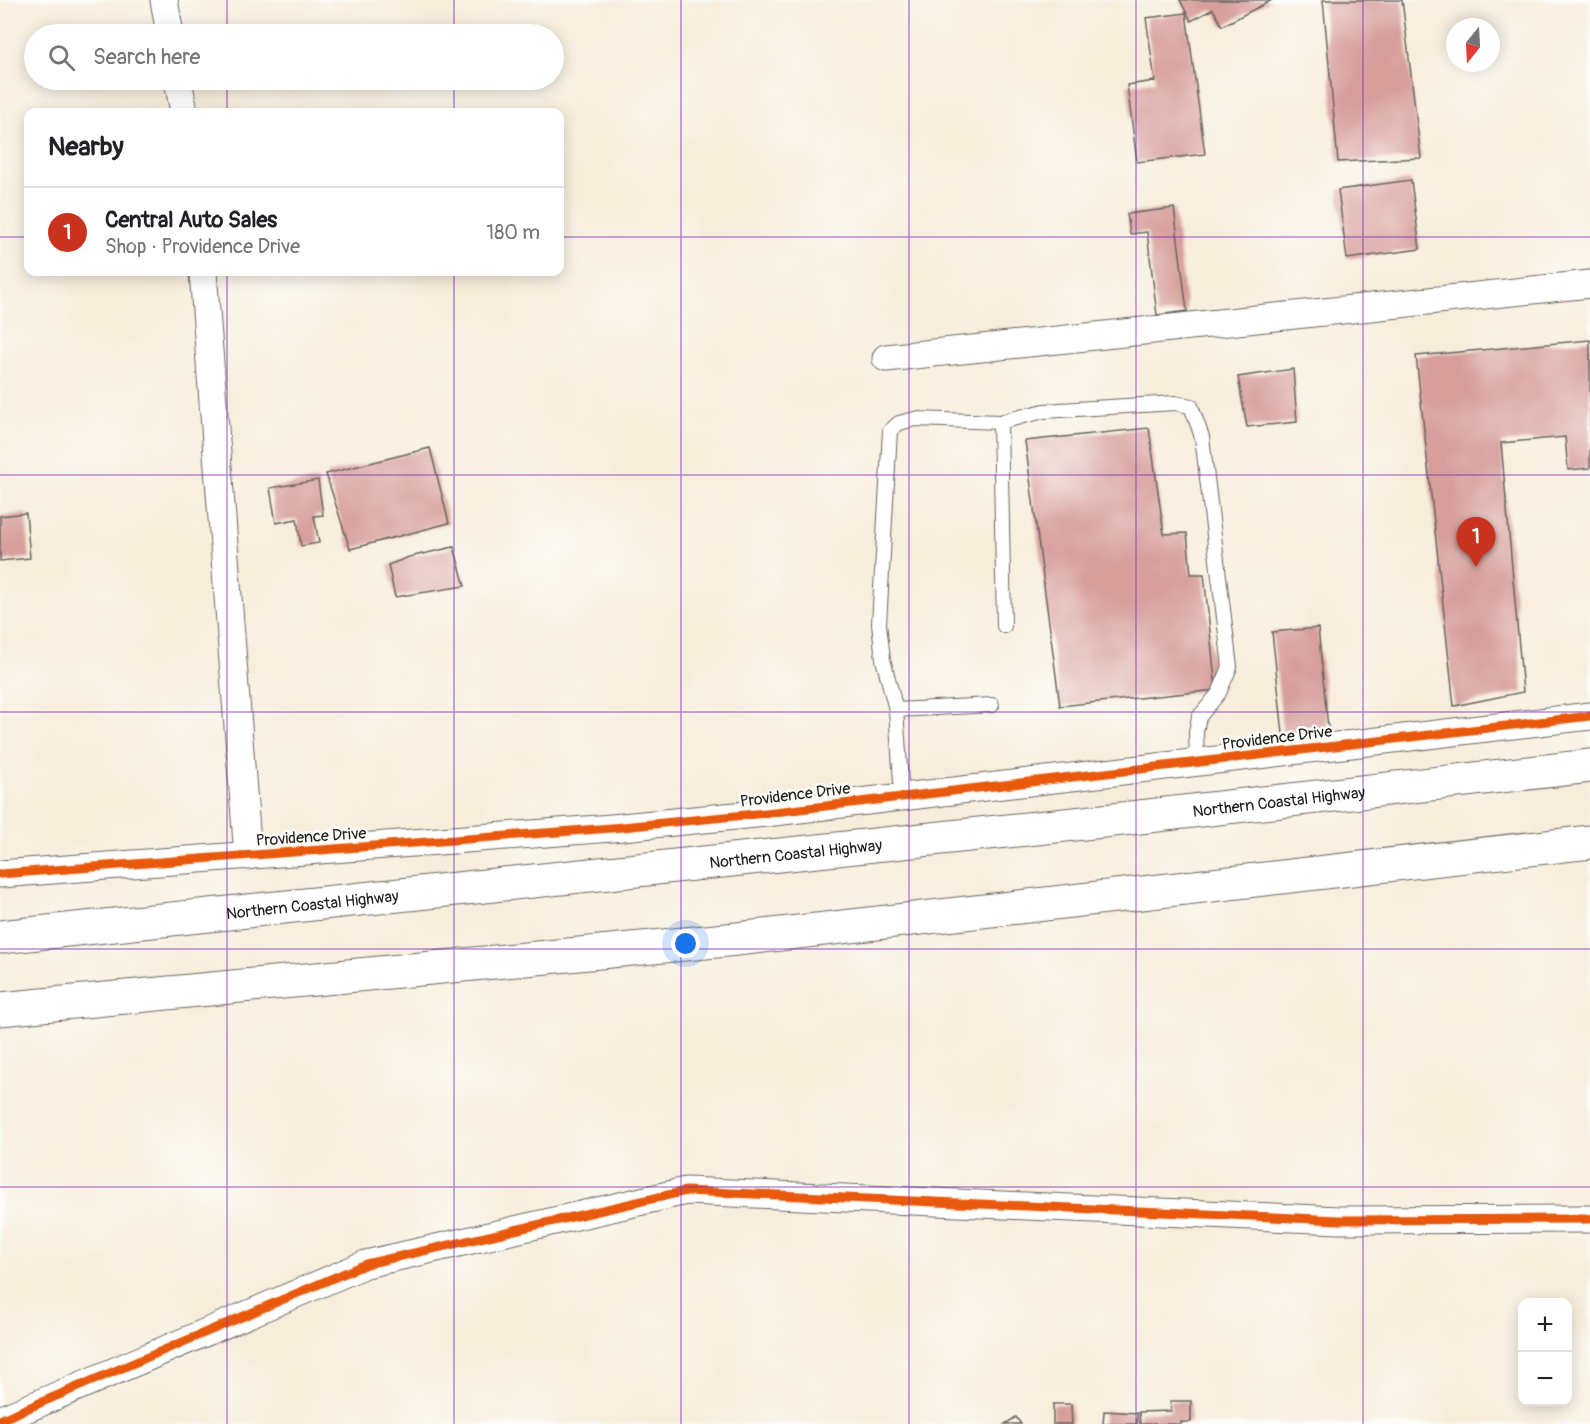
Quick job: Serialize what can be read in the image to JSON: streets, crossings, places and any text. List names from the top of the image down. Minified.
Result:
{"streets":{"highway":["Northern Coastal Highway"],"street":["Providence Drive"]},"north":"bottom","page":{"search":"Search here","heading":"Nearby","list":[{"mark":"1","name":"Central Auto Sales","note":"Shop · Providence Drive","value":"180 m"}],"pins":"1","map_buttons":["+","−"]}}
